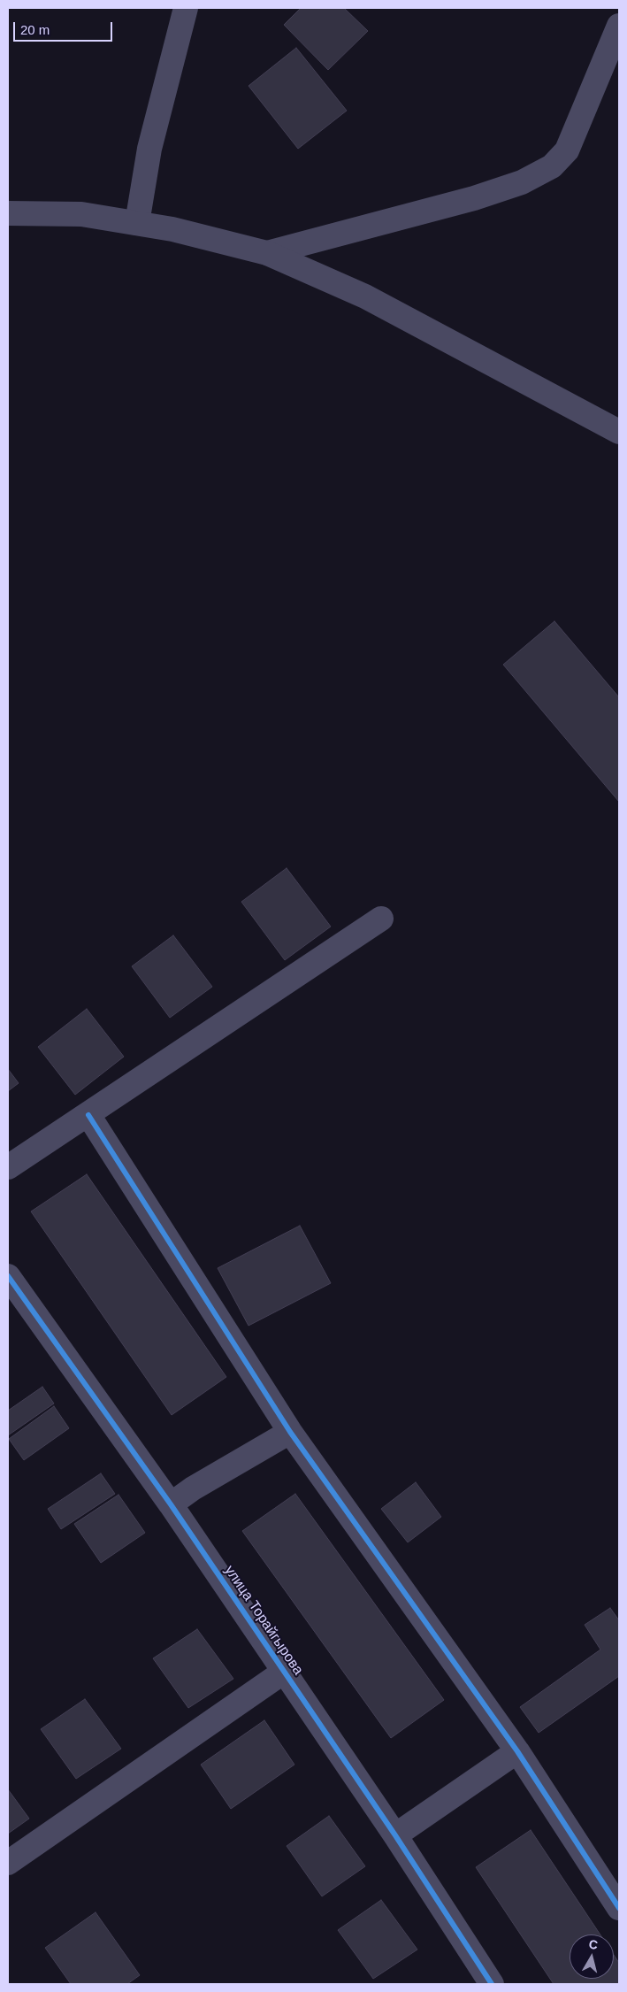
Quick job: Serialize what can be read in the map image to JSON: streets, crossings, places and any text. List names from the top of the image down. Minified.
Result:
{"streets":{"street":["улица Торайгырова"]},"scale_bar":"20 m","north":"top"}
